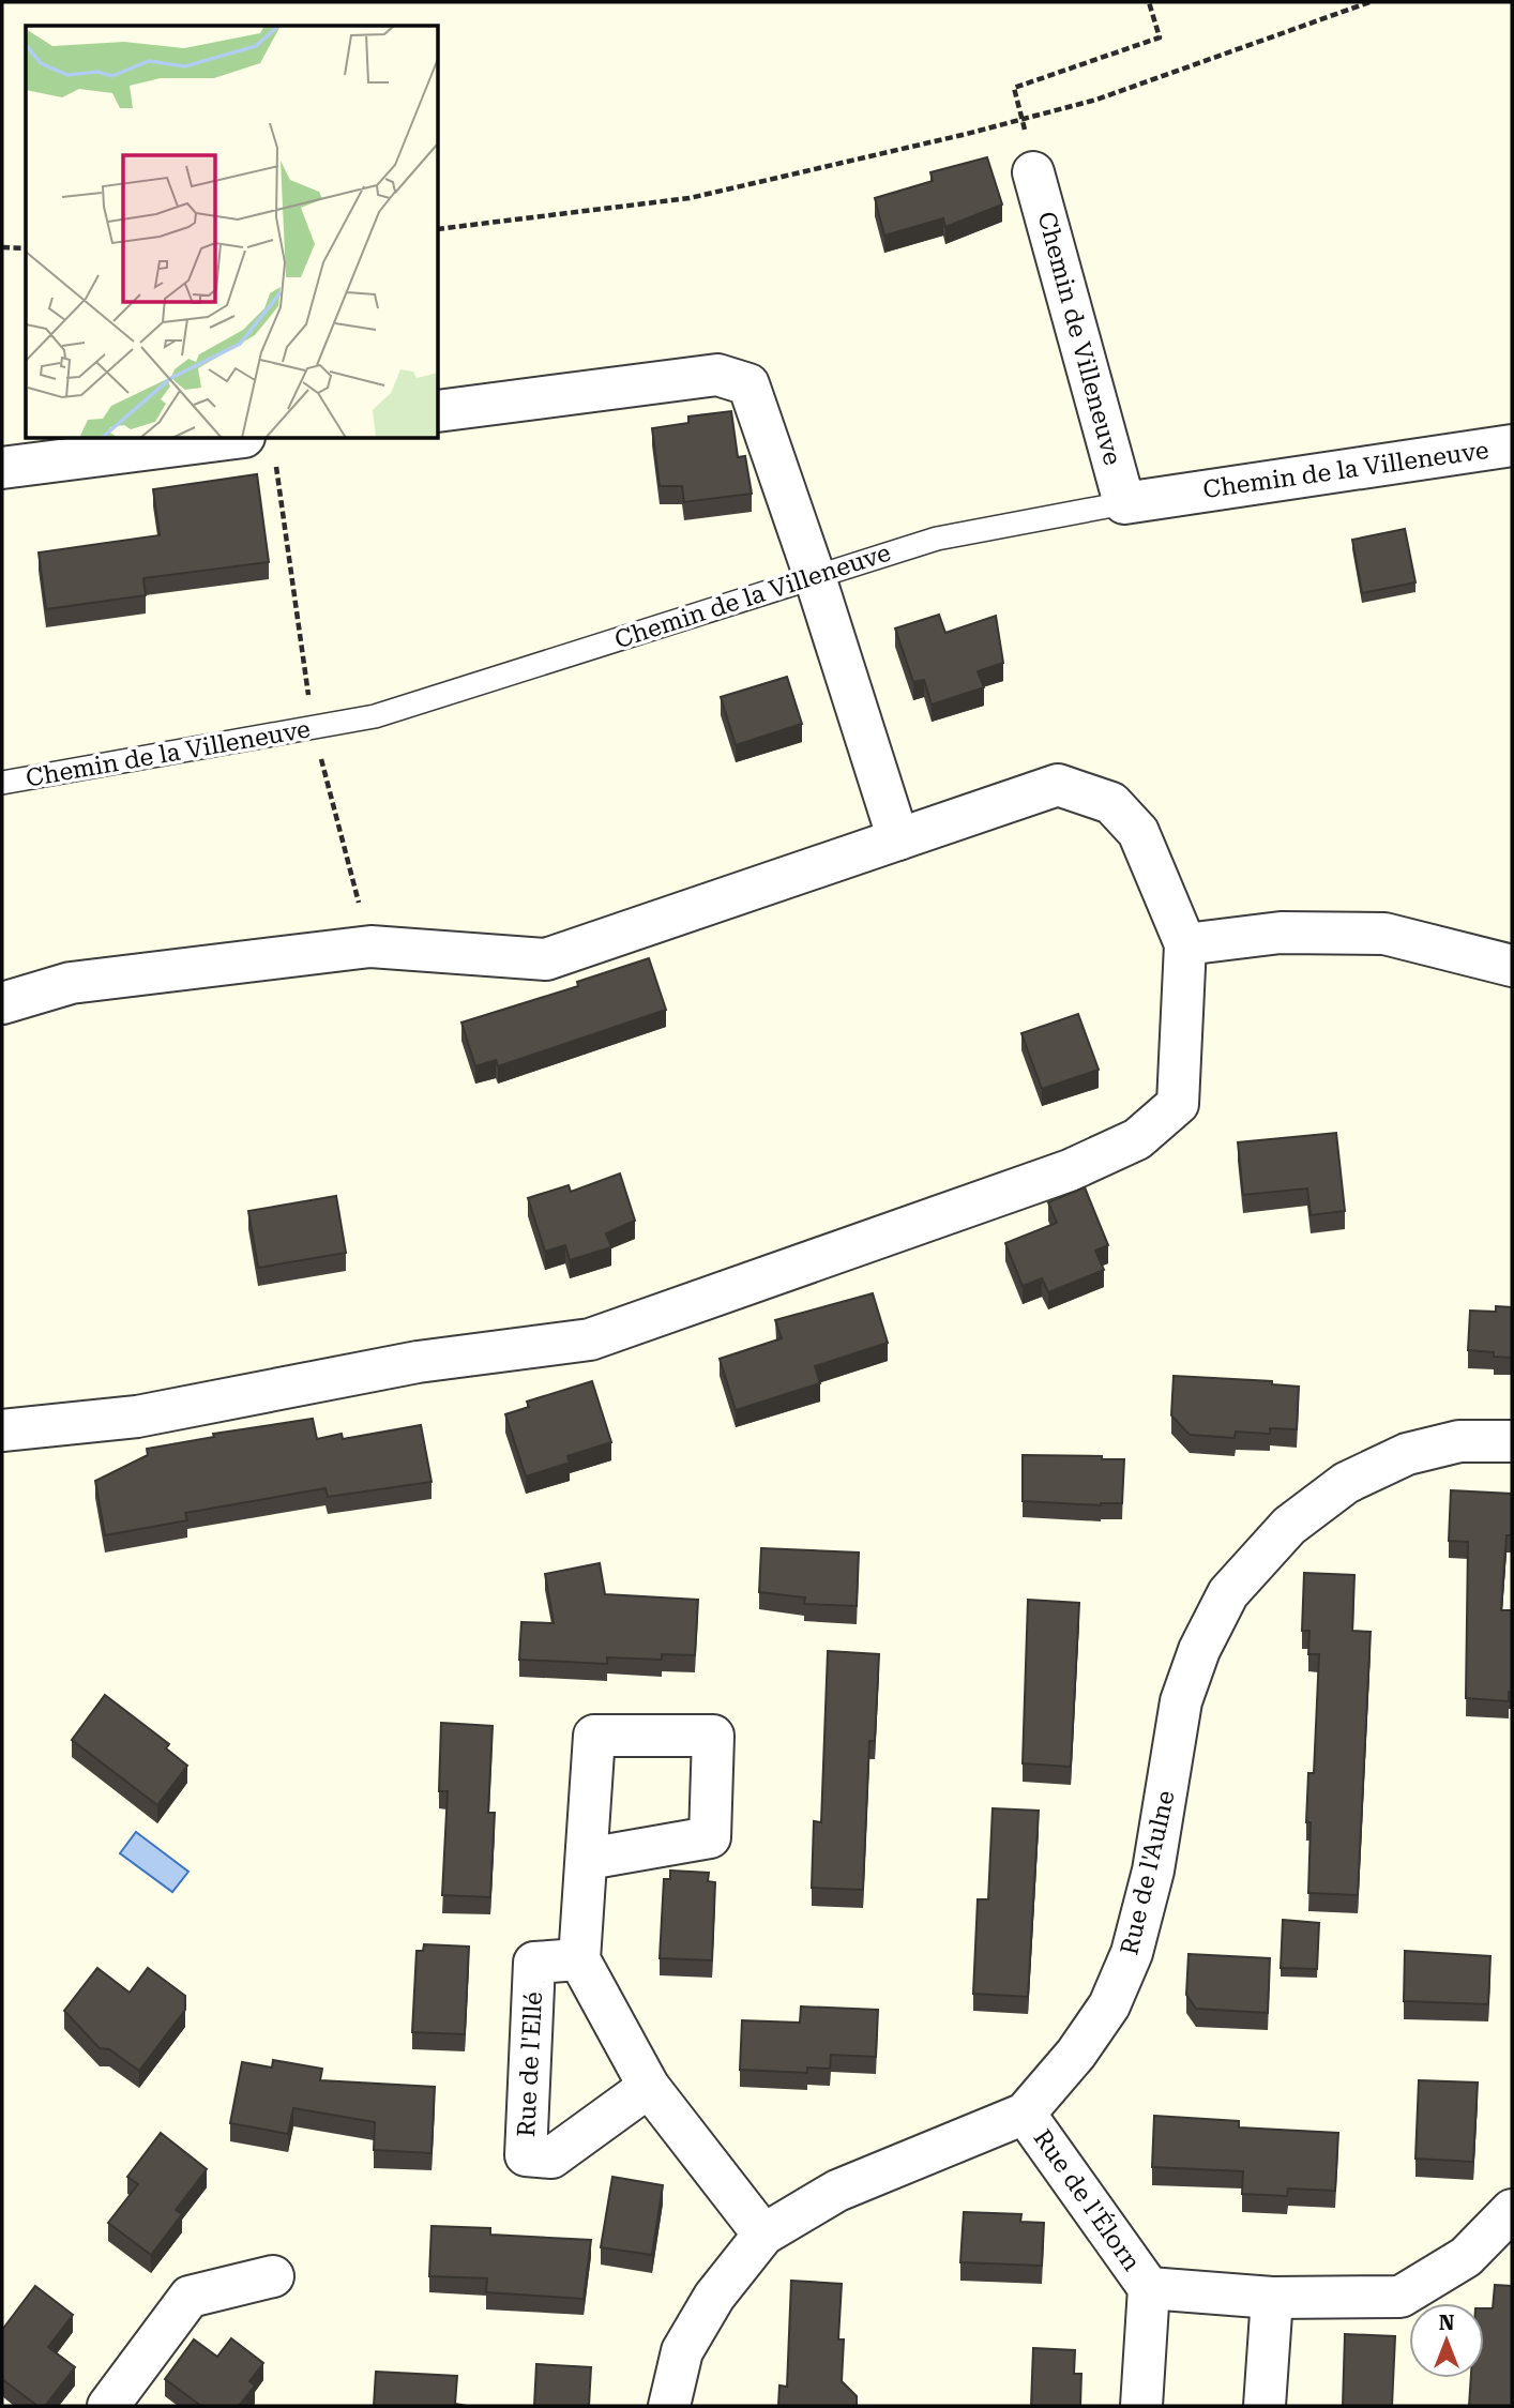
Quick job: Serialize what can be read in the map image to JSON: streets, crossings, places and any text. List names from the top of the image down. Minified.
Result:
{"streets":{"street":["Chemin de Villeneuve","Chemin de la Villeneuve","Rue de l'Aulne","Rue de l'Ellé","Rue de l'Élorn"]},"crossings":[["Chemin de Villeneuve","Chemin de la Villeneuve"],["Rue de l'Aulne","Rue de l'Élorn"]],"north":"top"}
